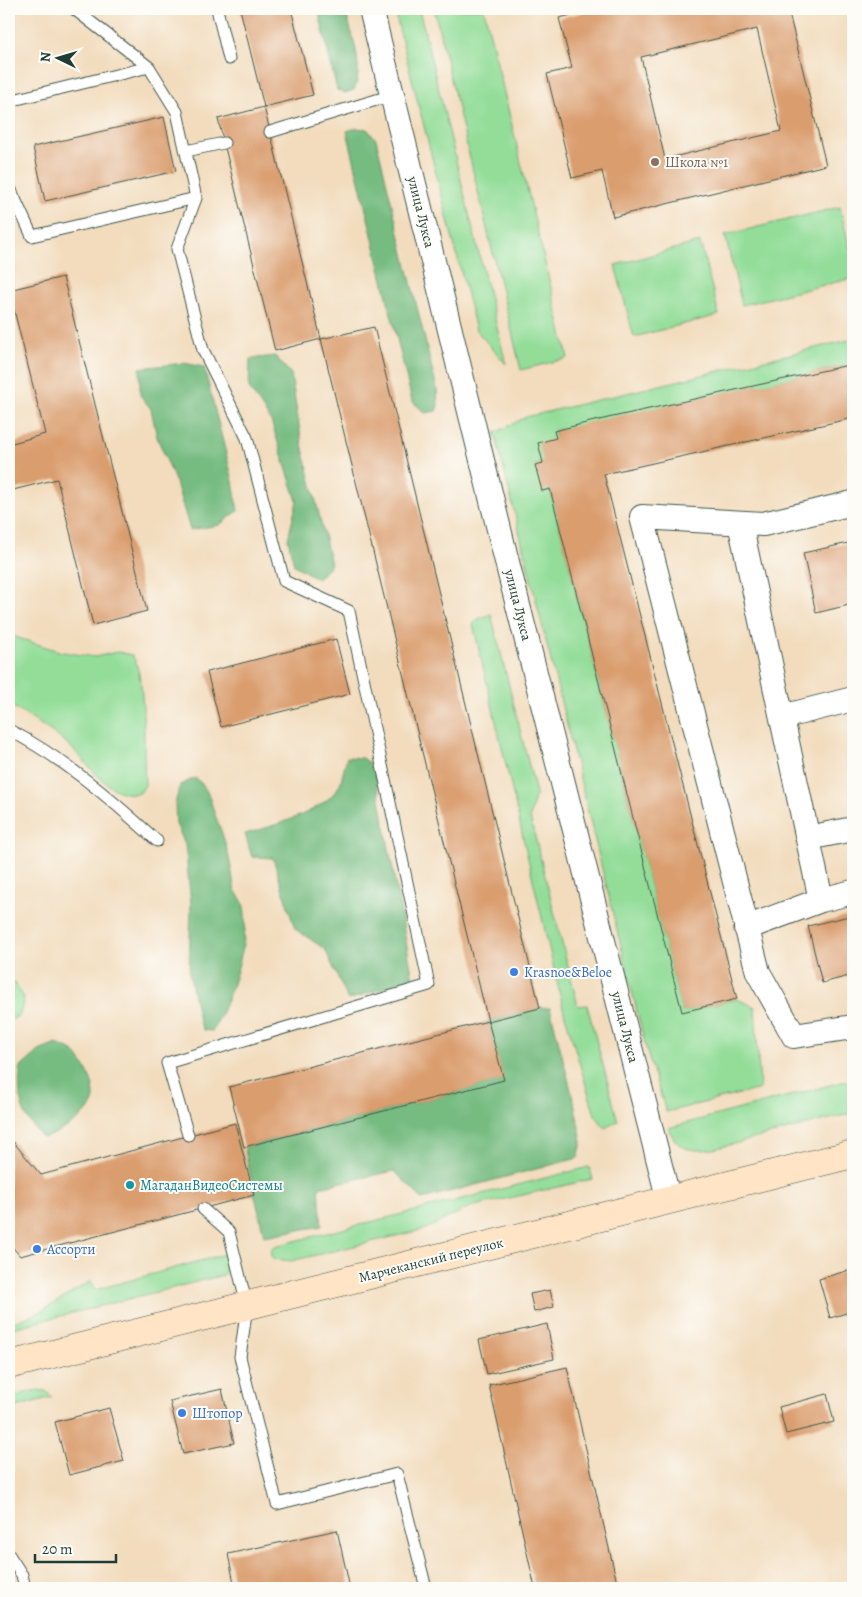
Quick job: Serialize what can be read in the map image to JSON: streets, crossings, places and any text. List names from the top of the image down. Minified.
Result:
{"streets":{"main road":["Марчеканский переулок"],"street":["улица Лукса"]},"crossings":[["улица Лукса","Марчеканский переулок"]],"places":["Школа №1","Krasnoe&Beloe","МагаданВидеоСистемы","Ассорти","Штопор"],"scale_bar":"20 m","north":"left"}
